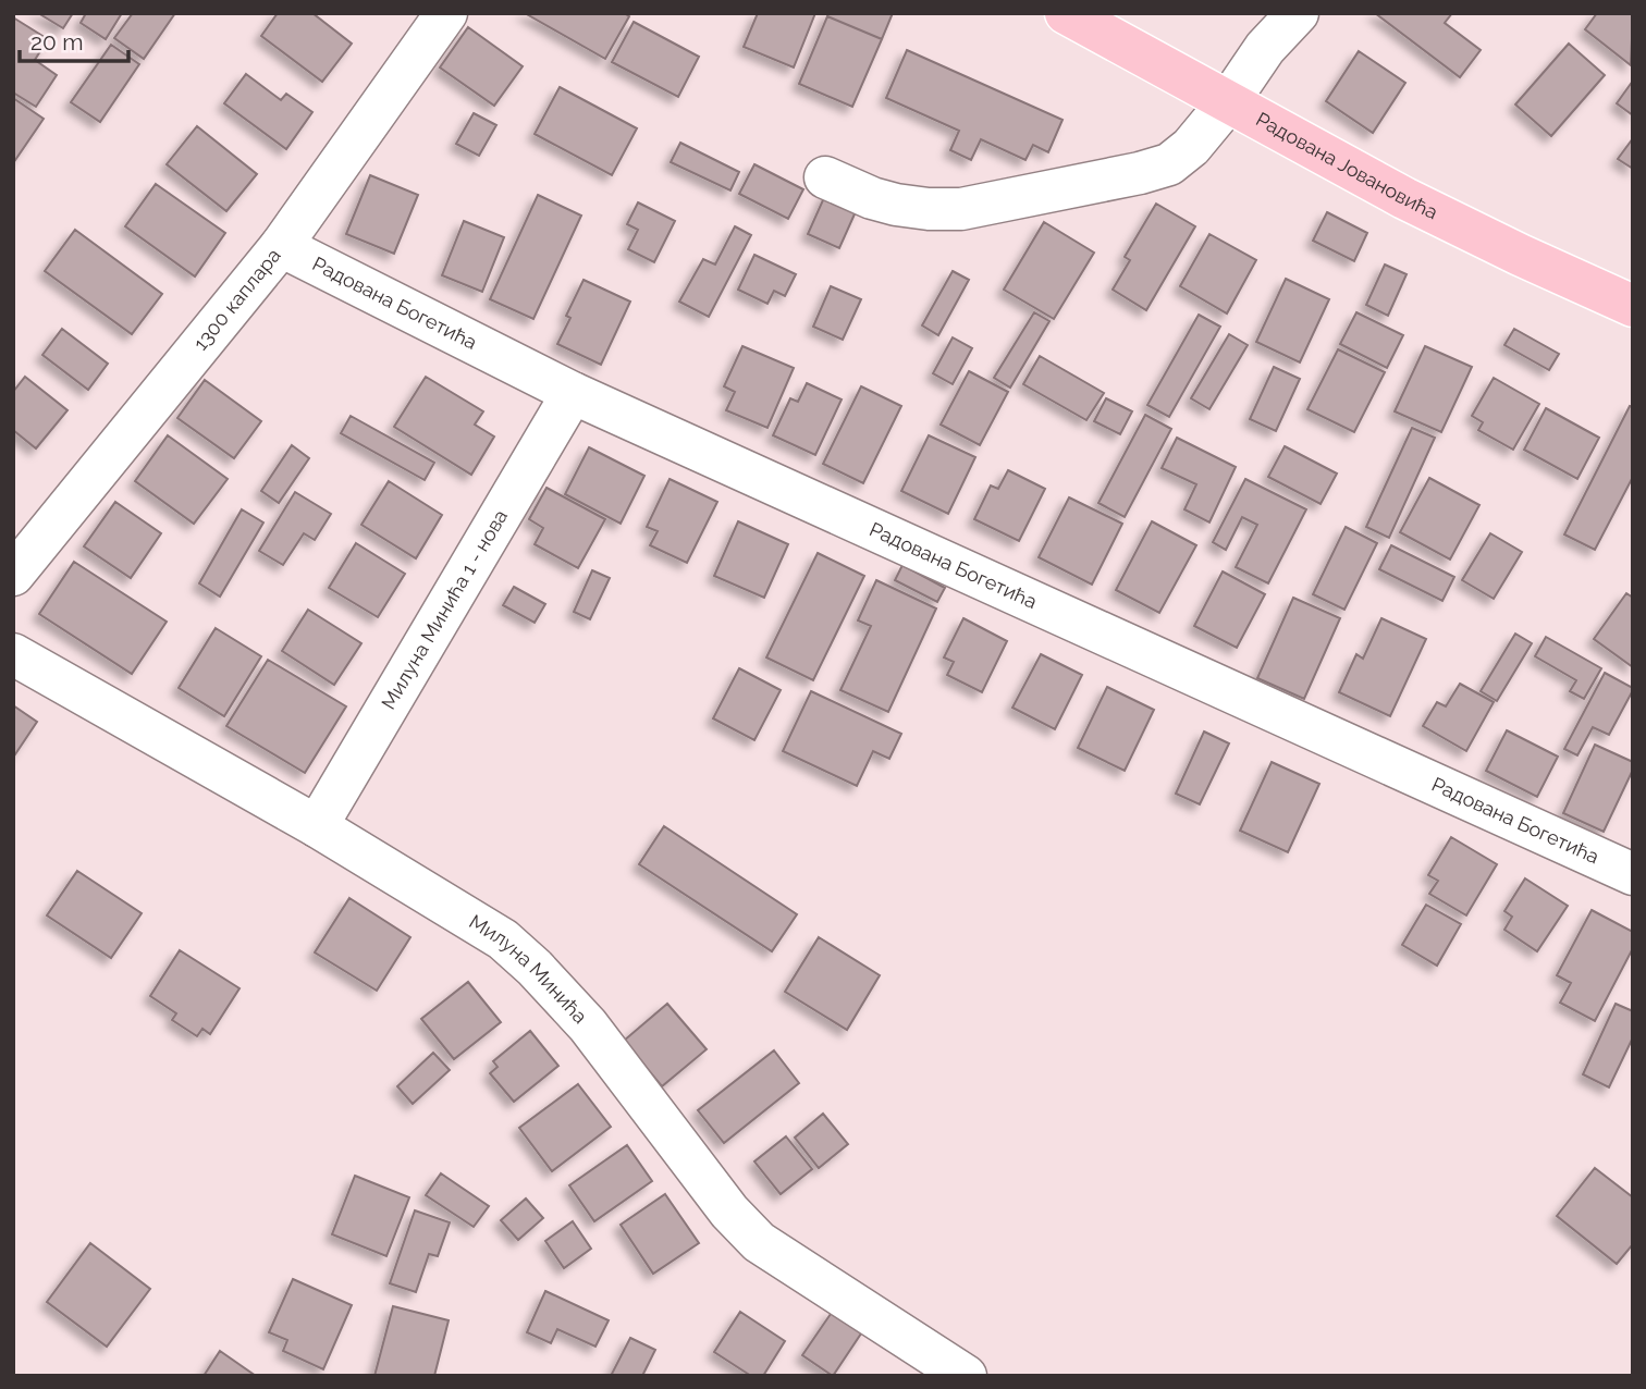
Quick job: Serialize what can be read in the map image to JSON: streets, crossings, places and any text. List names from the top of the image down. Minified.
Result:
{"streets":{"main road":["Радована Јовановића"],"street":["1300 каплара","Радована Богетића","Милуна Минића 1 - нова","Милуна Минића"]},"crossings":[["1300 каплара","Радована Богетића"],["Радована Богетића","Милуна Минића 1 - нова"],["Милуна Минића 1 - нова","Милуна Минића"]],"scale_bar":"20 m"}
